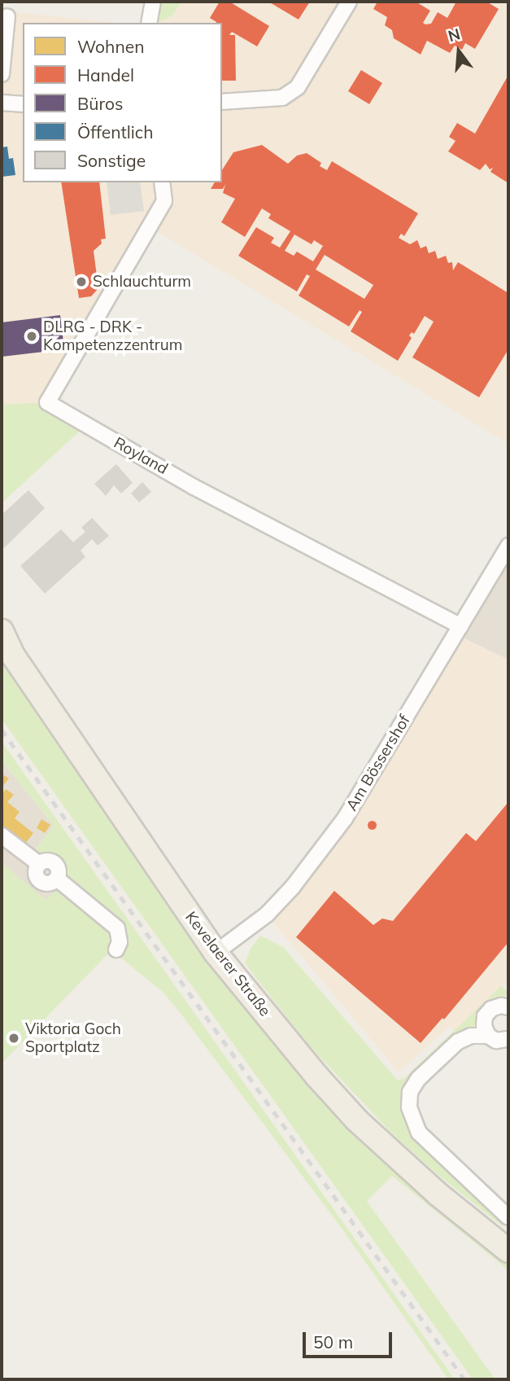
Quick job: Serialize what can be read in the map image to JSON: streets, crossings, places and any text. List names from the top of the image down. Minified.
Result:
{"streets":{"main road":["Kevelaerer Straße"],"street":["Royland","Am Bössershof"]},"crossings":[["Royland","Am Bössershof"],["Am Bössershof","Kevelaerer Straße"]],"places":["Schlauchturm","DLRG - DRK - Kompetenzzentrum","Viktoria Goch Sportplatz"],"legend":["Wohnen","Handel","Büros","Öffentlich","Sonstige"],"scale_bar":"50 m","north":"top"}
